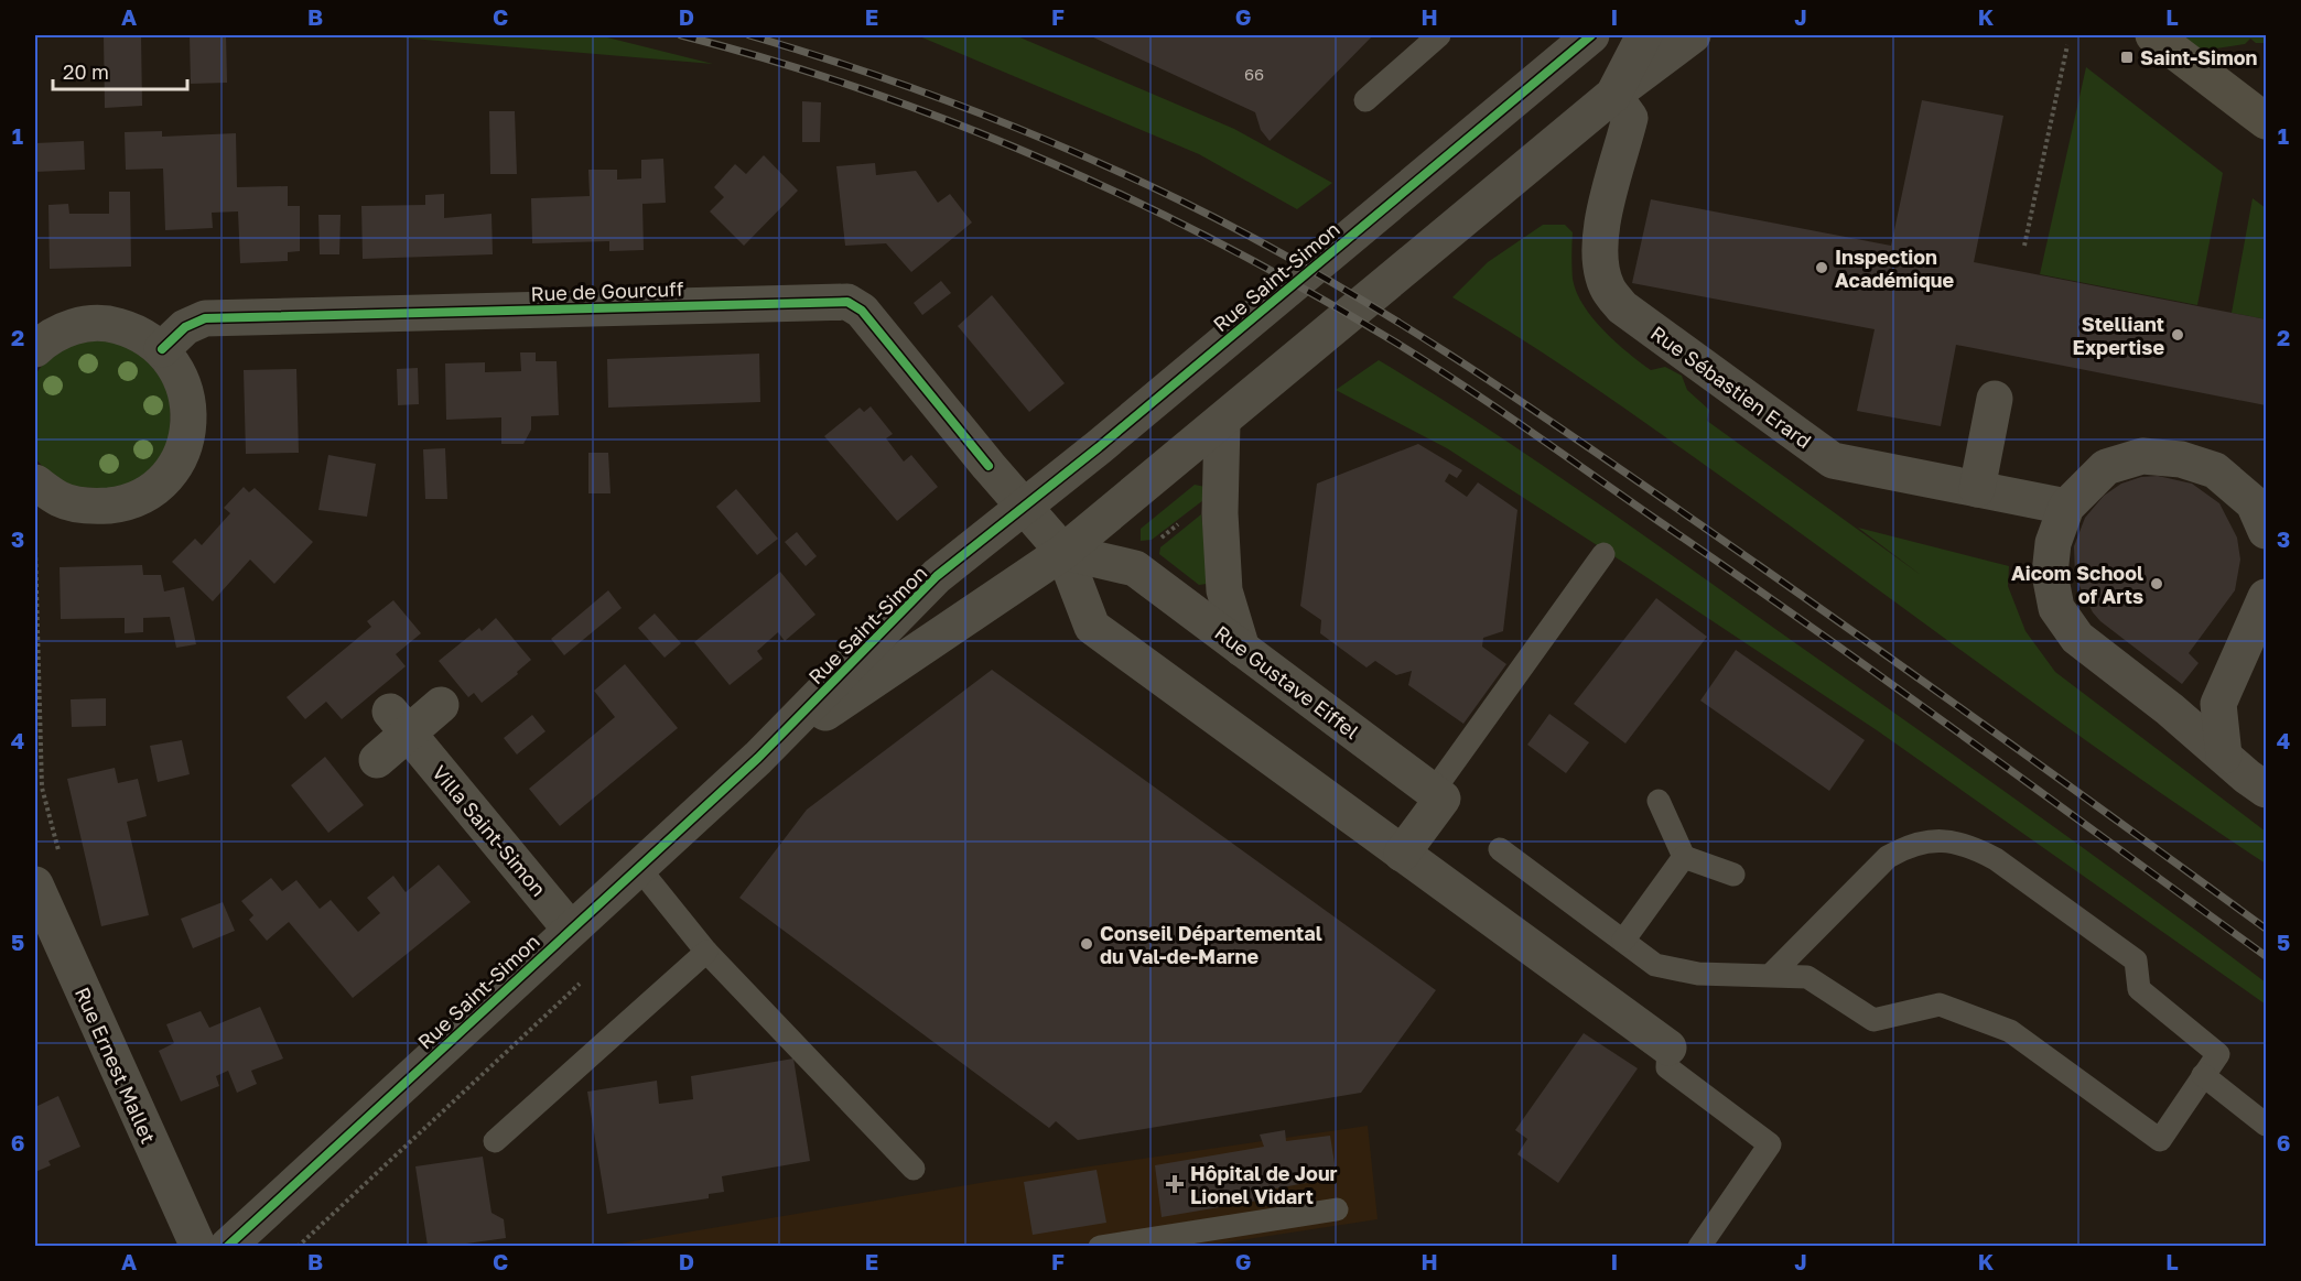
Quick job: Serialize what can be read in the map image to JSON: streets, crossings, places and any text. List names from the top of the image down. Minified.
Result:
{"streets":{"street":["Rue Saint-Simon","Rue de Gourcuff","Rue Sébastien Erard","Rue Gustave Eiffel","Villa Saint-Simon","Rue Ernest Mallet"]},"crossings":[["Rue Saint-Simon","Rue de Gourcuff"],["Rue Saint-Simon","Rue Sébastien Erard"],["Rue Saint-Simon","Rue Gustave Eiffel"],["Rue Saint-Simon","Villa Saint-Simon"]],"places":{"transit":["Saint-Simon"],"other":["Inspection Académique","Stelliant Expertise","Aicom School of Arts","Conseil Départemental du Val-de-Marne"],"health":["Hôpital de Jour Lionel Vidart"]},"house_numbers":["66"],"scale_bar":"20 m","grid":{"columns":["A","B","C","D","E","F","G","H","I","J","K","L"],"rows":["1","2","3","4","5","6"]}}
